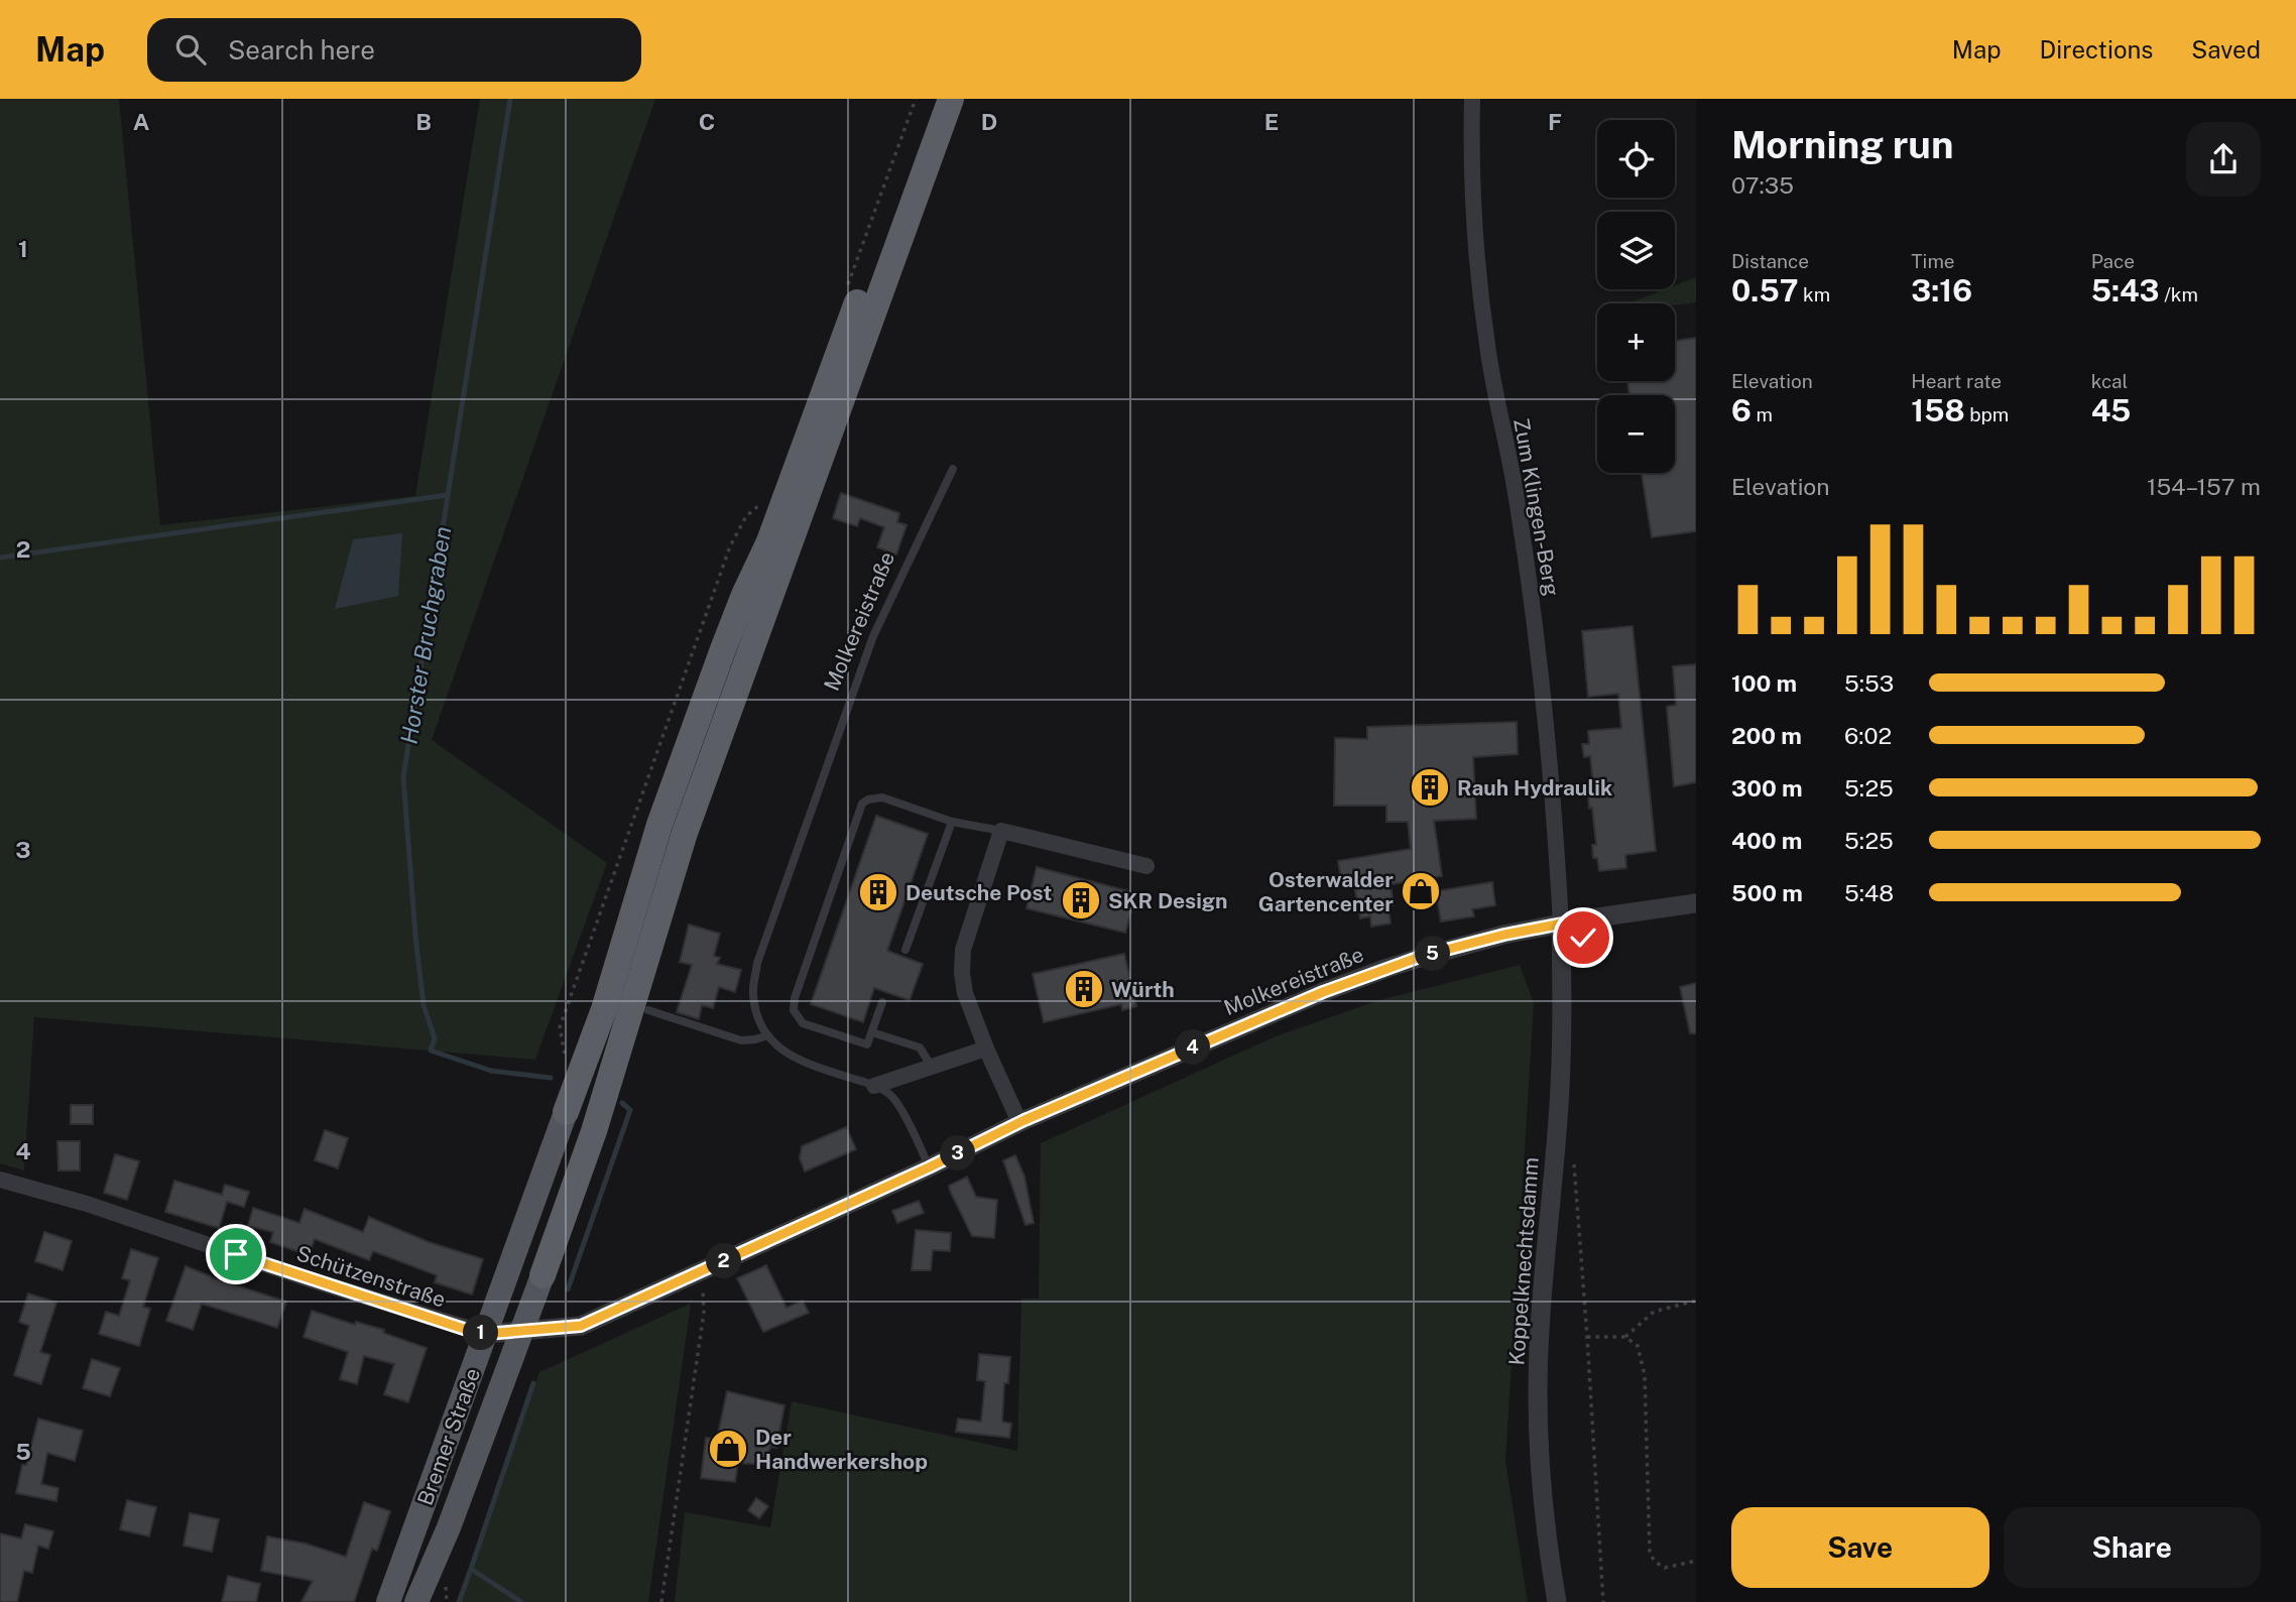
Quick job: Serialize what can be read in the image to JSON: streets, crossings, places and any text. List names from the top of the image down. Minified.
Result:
{"streets":{"highway":["Bremer Straße"],"street":["Zum Klingen-Berg","Molkereistraße","Koppelknechtsdamm","Schützenstraße"]},"crossings":[["Zum Klingen-Berg","Molkereistraße"],["Zum Klingen-Berg","Koppelknechtsdamm"],["Molkereistraße","Koppelknechtsdamm"],["Molkereistraße","Schützenstraße"],["Molkereistraße","Bremer Straße"],["Schützenstraße","Bremer Straße"]],"water":["Horster Bruchgraben"],"places":{"building":["Rauh Hydraulik","Deutsche Post","SKR Design","Würth"],"shop":["Osterwalder Gartencenter","Der Handwerkershop"]},"page":{"header":"Map","search":"Search here","nav":["Map","Directions","Saved"],"heading":["Morning run","07:35"],"map_buttons":["+","−"],"stats":[["Distance","0.57 km"],["Time","3:16"],["Pace","5:43 /km"],["Elevation","6 m"],["Heart rate","158 bpm"],["kcal","45"]],"chart":["Elevation","154–157 m"],"list":[{"name":"100 m","note":"5:53"},{"name":"200 m","note":"6:02"},{"name":"300 m","note":"5:25"},{"name":"400 m","note":"5:25"},{"name":"500 m","note":"5:48"}],"pins":["5","4","3","2","1"],"buttons":["Save","Share"]},"grid":{"columns":["A","B","C","D","E","F"],"rows":["1","2","3","4","5"]}}
